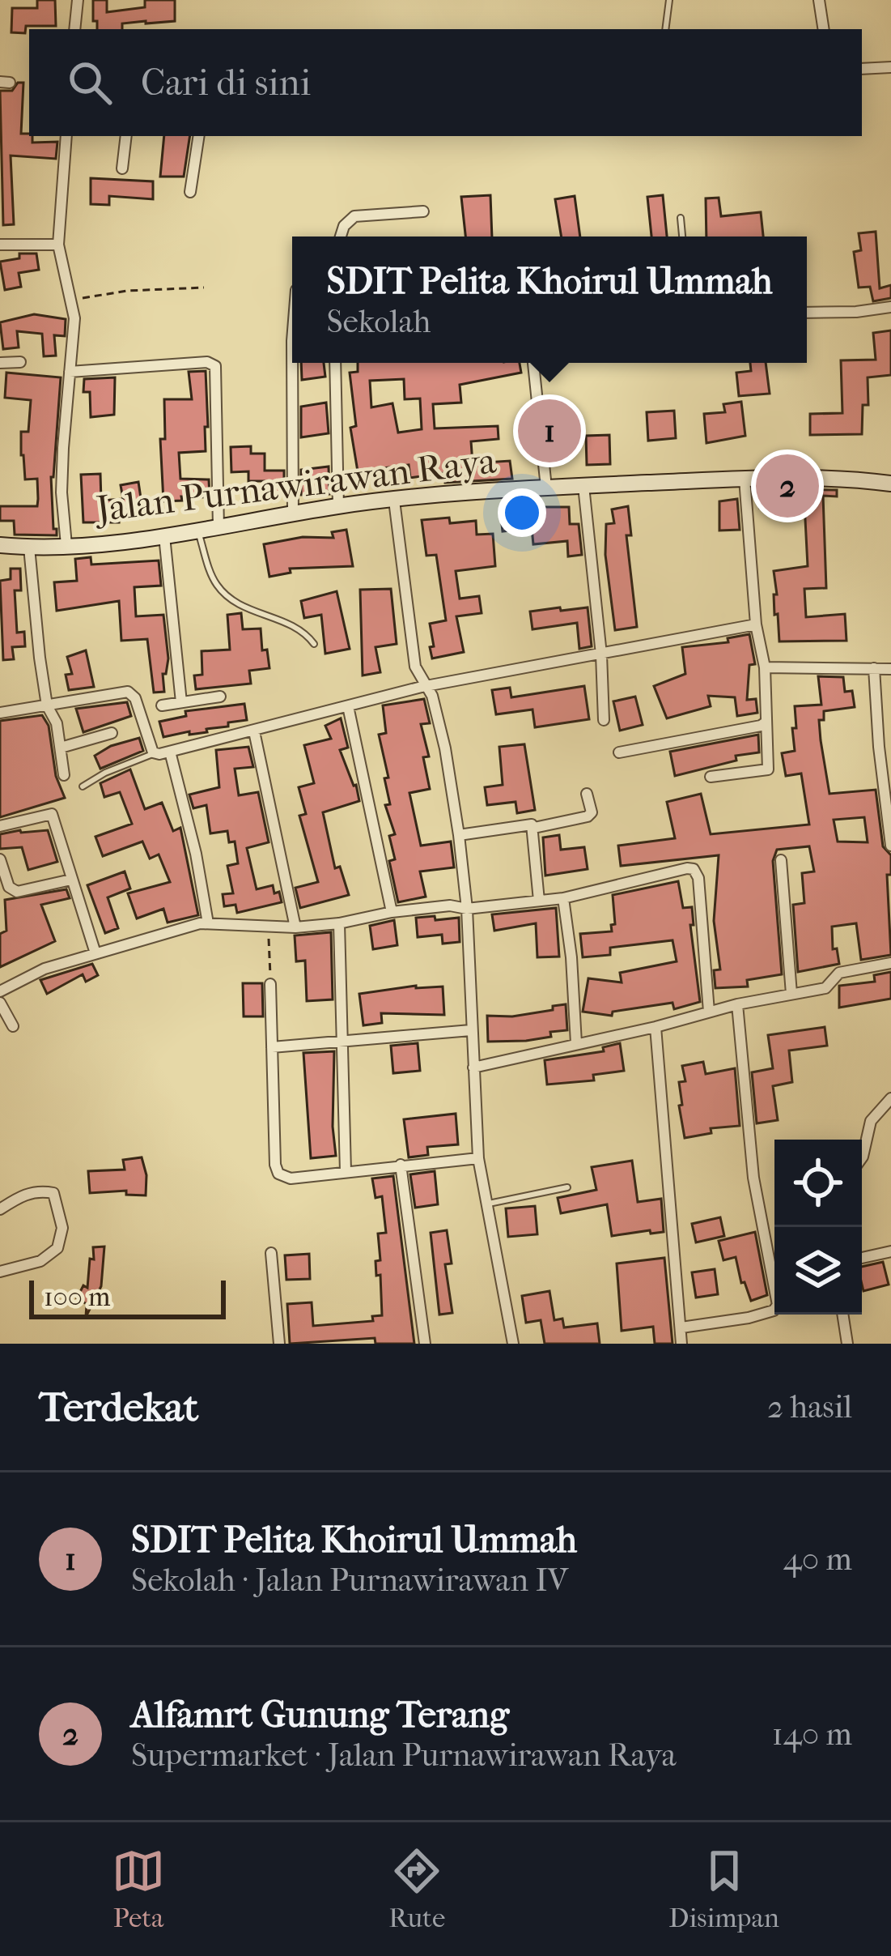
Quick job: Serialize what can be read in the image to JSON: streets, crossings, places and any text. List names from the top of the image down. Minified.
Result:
{"streets":{"street":["Jalan Purnawirawan Raya"]},"scale_bar":"100 m","page":{"search":"Cari di sini","popup":["SDIT Pelita Khoirul Ummah","Sekolah"],"pins":["1","2"],"scale":"100 m","heading":["Terdekat","2 hasil"],"list":[{"mark":"1","name":"SDIT Pelita Khoirul Ummah","note":"Sekolah · Jalan Purnawirawan IV","value":"40 m"},{"mark":"2","name":"Alfamrt Gunung Terang","note":"Supermarket · Jalan Purnawirawan Raya","value":"140 m"}],"nav":["Peta","Rute","Disimpan"]}}
